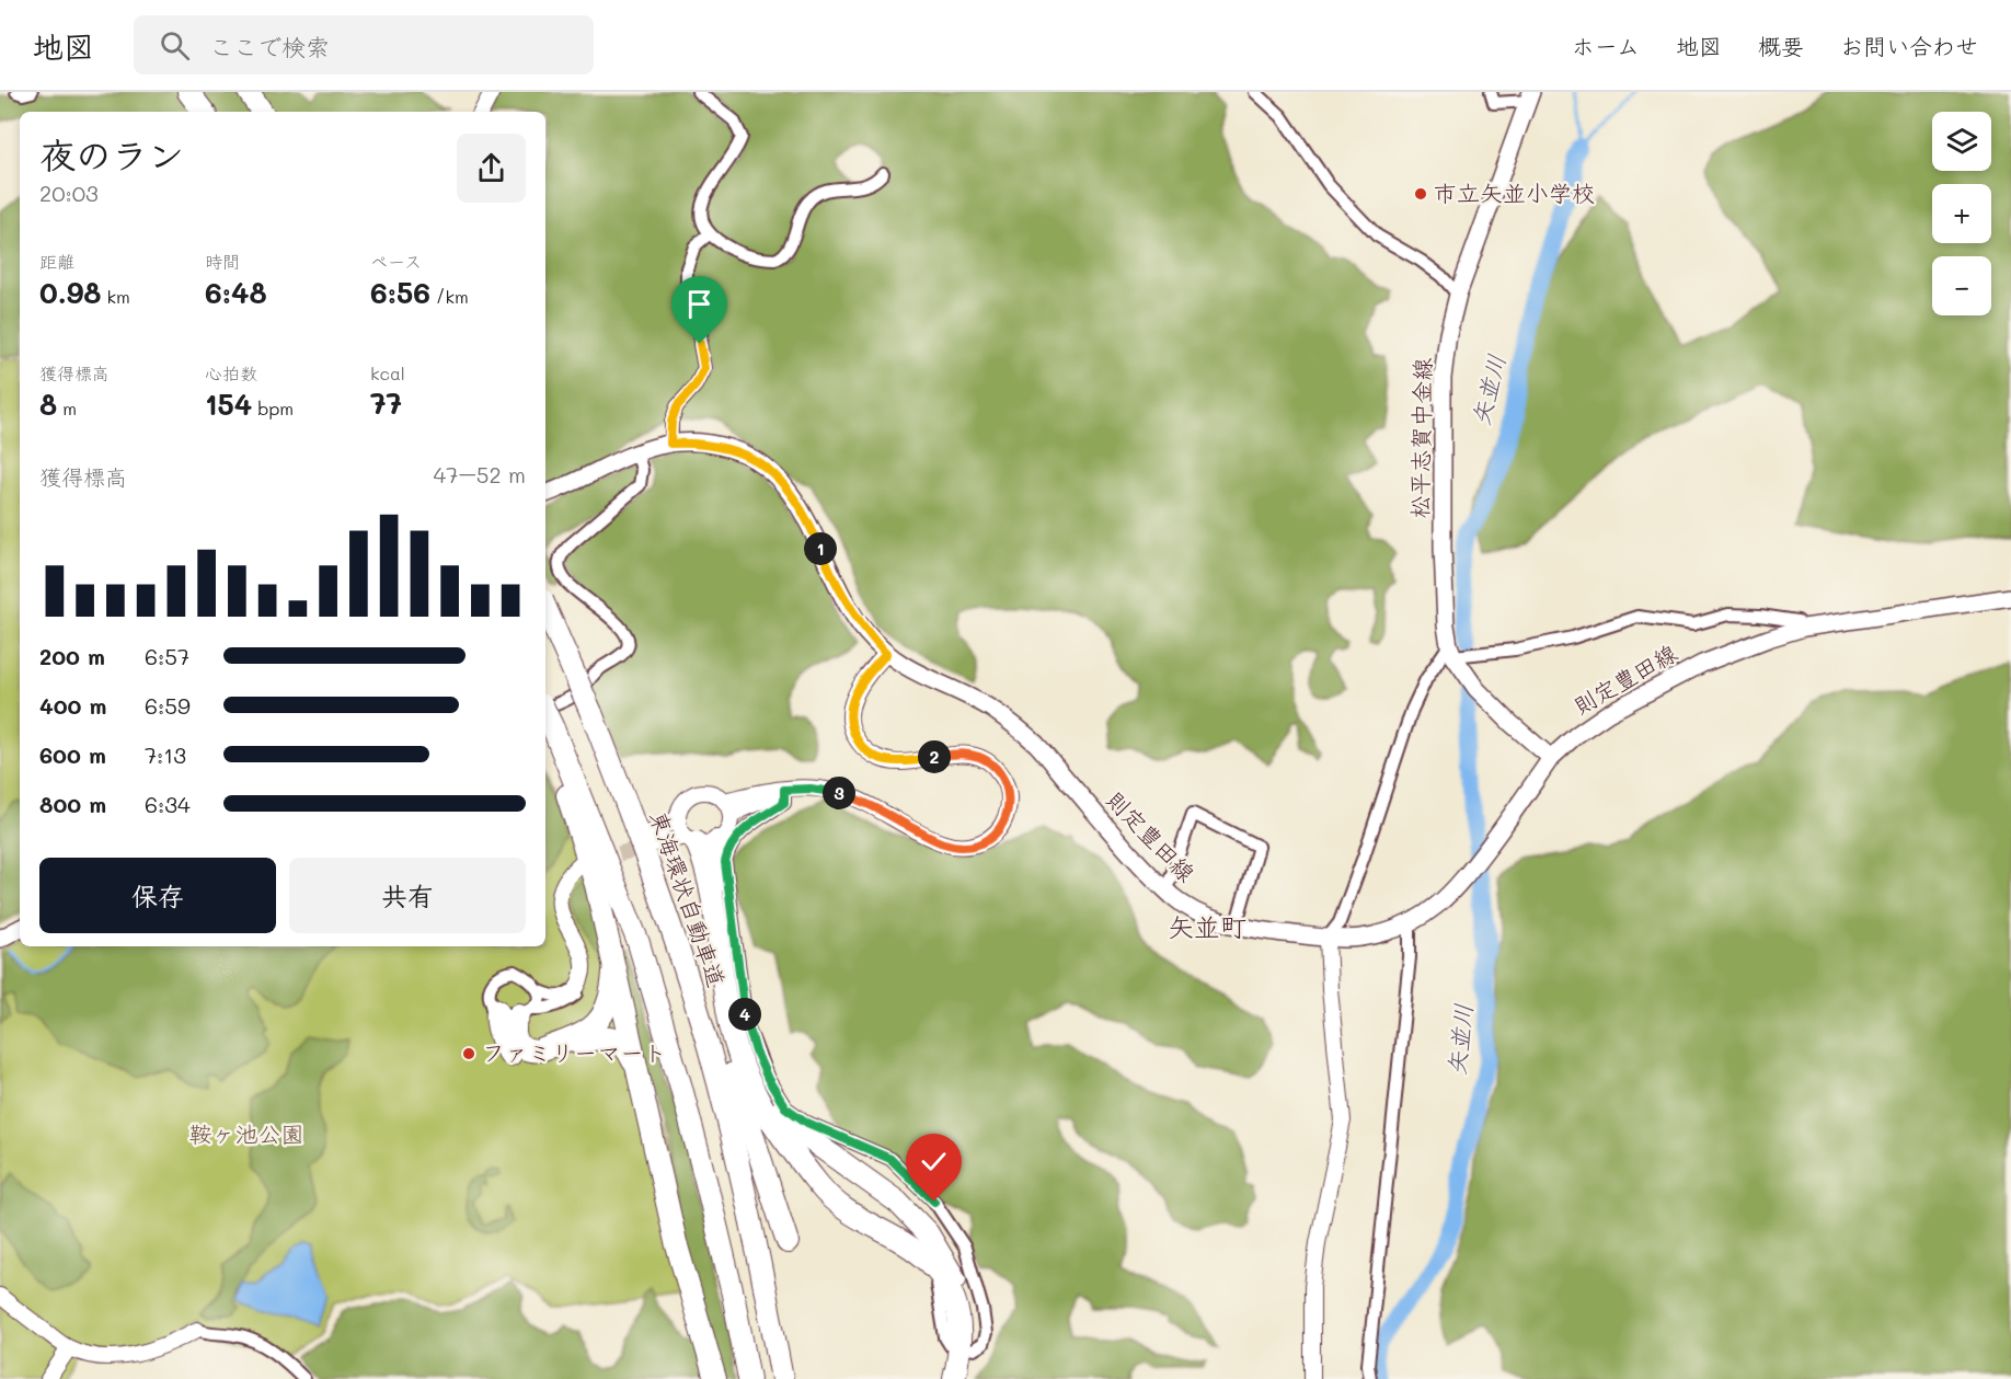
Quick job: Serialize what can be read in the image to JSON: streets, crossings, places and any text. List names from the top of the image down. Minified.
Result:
{"streets":{"highway":["東海環状自動車道"],"main road":["松平志賀中金線","則定豊田線"]},"crossings":[["松平志賀中金線","則定豊田線"]],"districts":["矢並町"],"water":["矢並川"],"parks":["鞍ヶ池公園"],"places":["市立矢並小学校","ファミリーマート"],"page":{"header":"地図","search":"ここで検索","nav":["ホーム","地図","概要","お問い合わせ"],"map_buttons":["+","−"],"heading":["夜のラン","20:03"],"stats":[["距離","0.98 km"],["時間","6:48"],["ペース","6:56 /km"],["獲得標高","8 m"],["心拍数","154 bpm"],["kcal","77"]],"chart":["獲得標高","47–52 m"],"pins":["1","2","3","4"],"list":[{"name":"200 m","note":"6:57"},{"name":"400 m","note":"6:59"},{"name":"600 m","note":"7:13"},{"name":"800 m","note":"6:34"}],"buttons":["保存","共有"]}}
